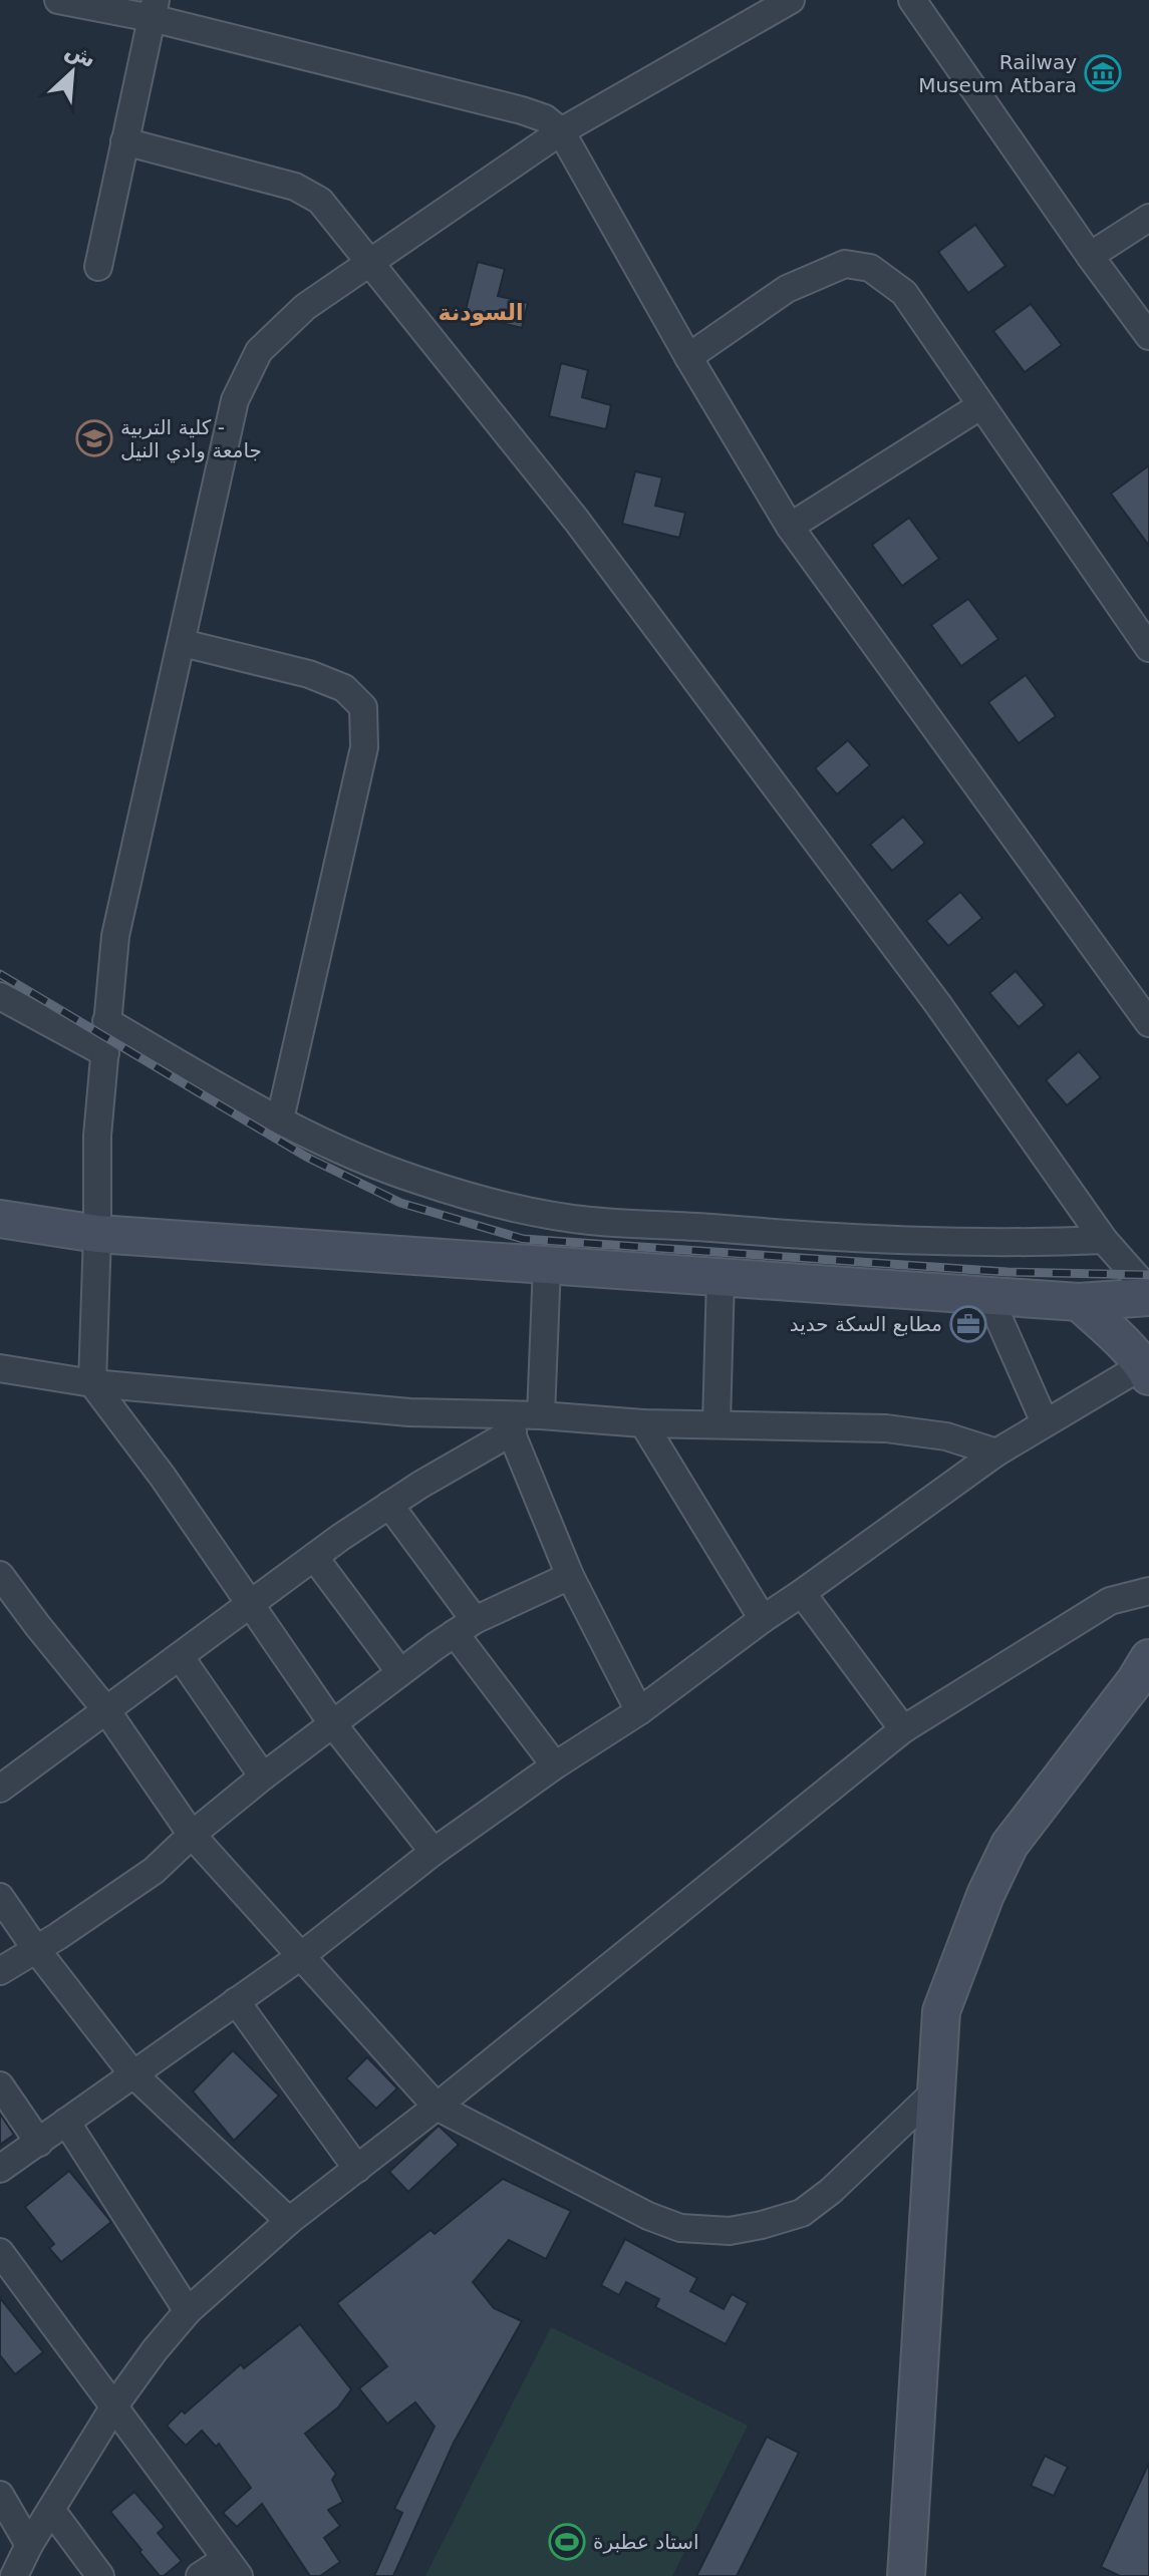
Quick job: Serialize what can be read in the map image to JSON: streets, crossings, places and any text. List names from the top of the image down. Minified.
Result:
{"districts":["السودنة"],"places":{"museum":["Railway Museum Atbara"],"school or university":["كلية التربية - جامعة وادي النيل"],"office":["مطابع السكة حديد"],"sports":["استاد عطبرة"]},"north":"top right"}
